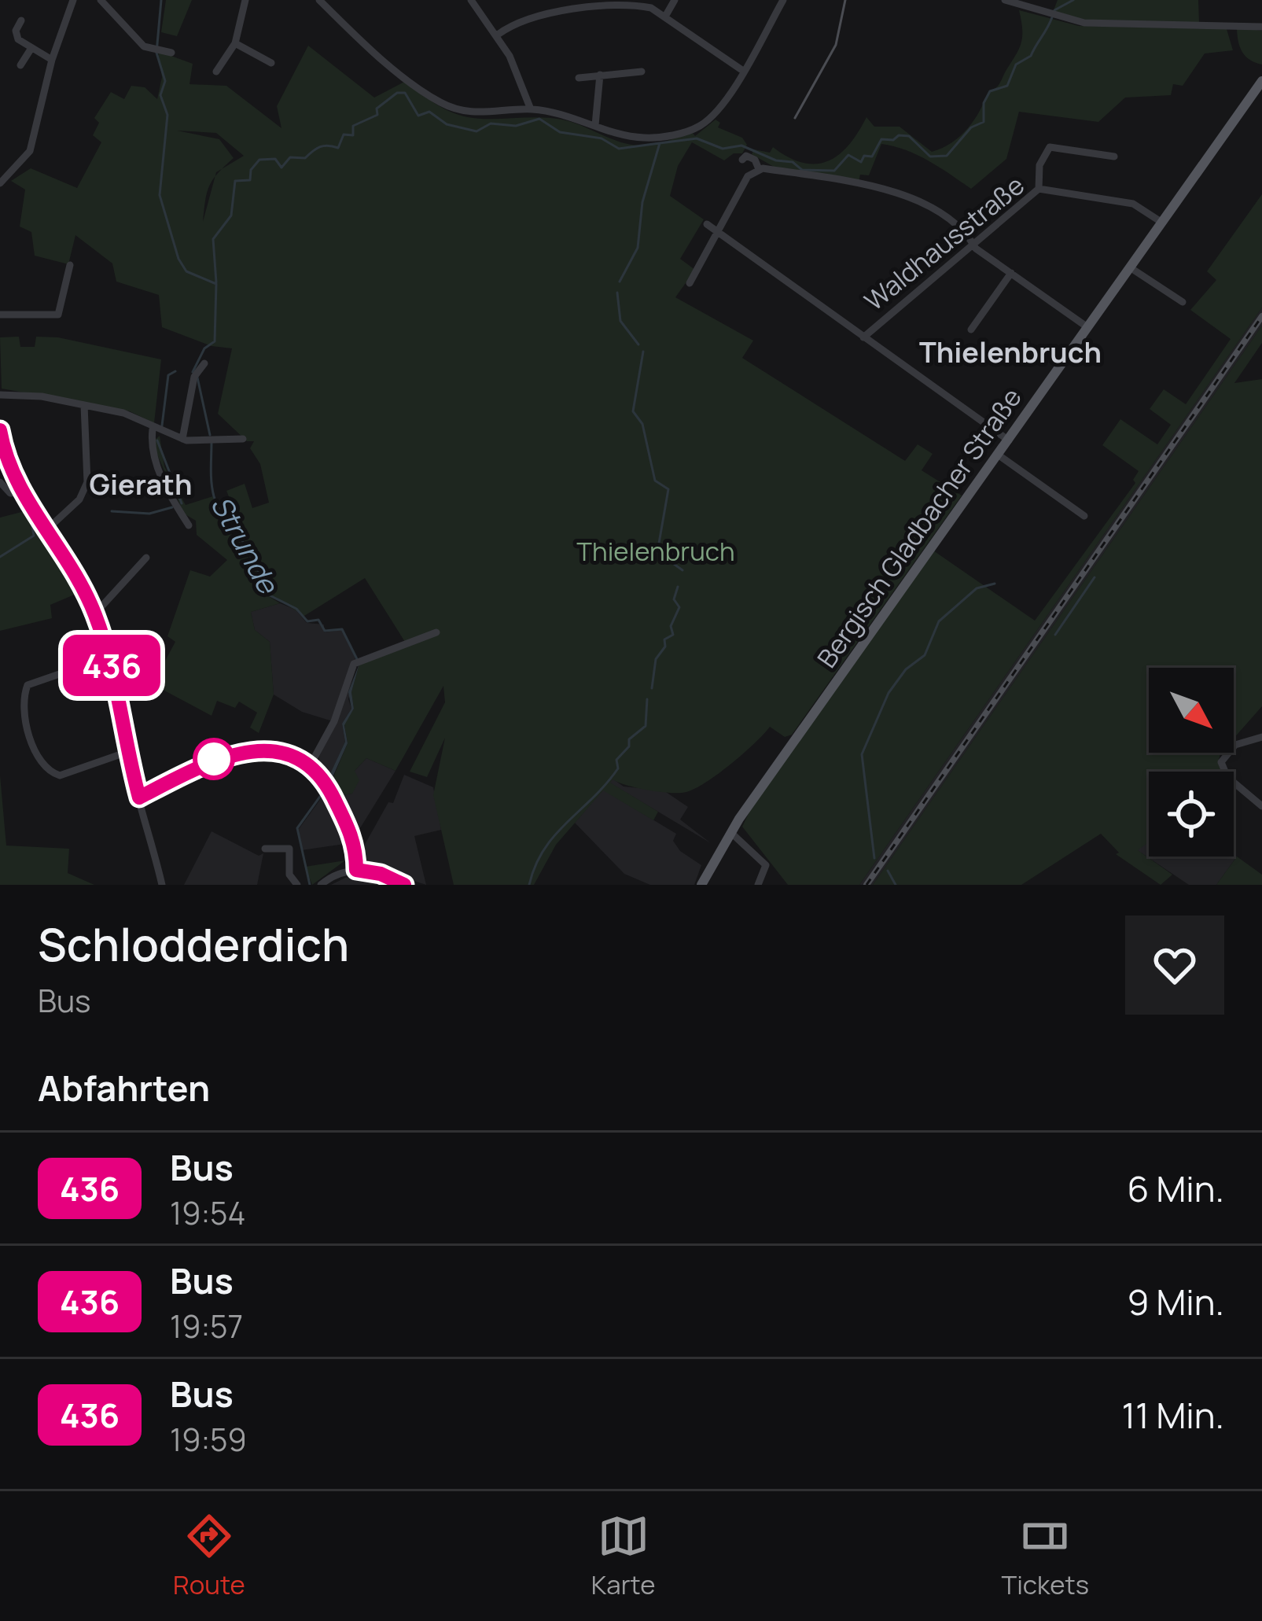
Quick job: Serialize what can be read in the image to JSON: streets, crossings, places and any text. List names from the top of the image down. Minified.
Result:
{"streets":{"main road":["Bergisch Gladbacher Straße"],"street":["Waldhausstraße"]},"crossings":[["Waldhausstraße","Bergisch Gladbacher Straße"]],"districts":["Thielenbruch","Gierath"],"water":["Strunde"],"parks":["Thielenbruch"],"lines":["bus line 436"],"north":"bottom right","page":{"on_map":"436","heading":[["Schlodderdich","Bus"],"Abfahrten"],"list":[{"mark":"436","name":"Bus","note":"19:54","value":"6 Min."},{"mark":"436","name":"Bus","note":"19:57","value":"9 Min."},{"mark":"436","name":"Bus","note":"19:59","value":"11 Min."}],"tabs":["Route","Karte","Tickets"]}}
